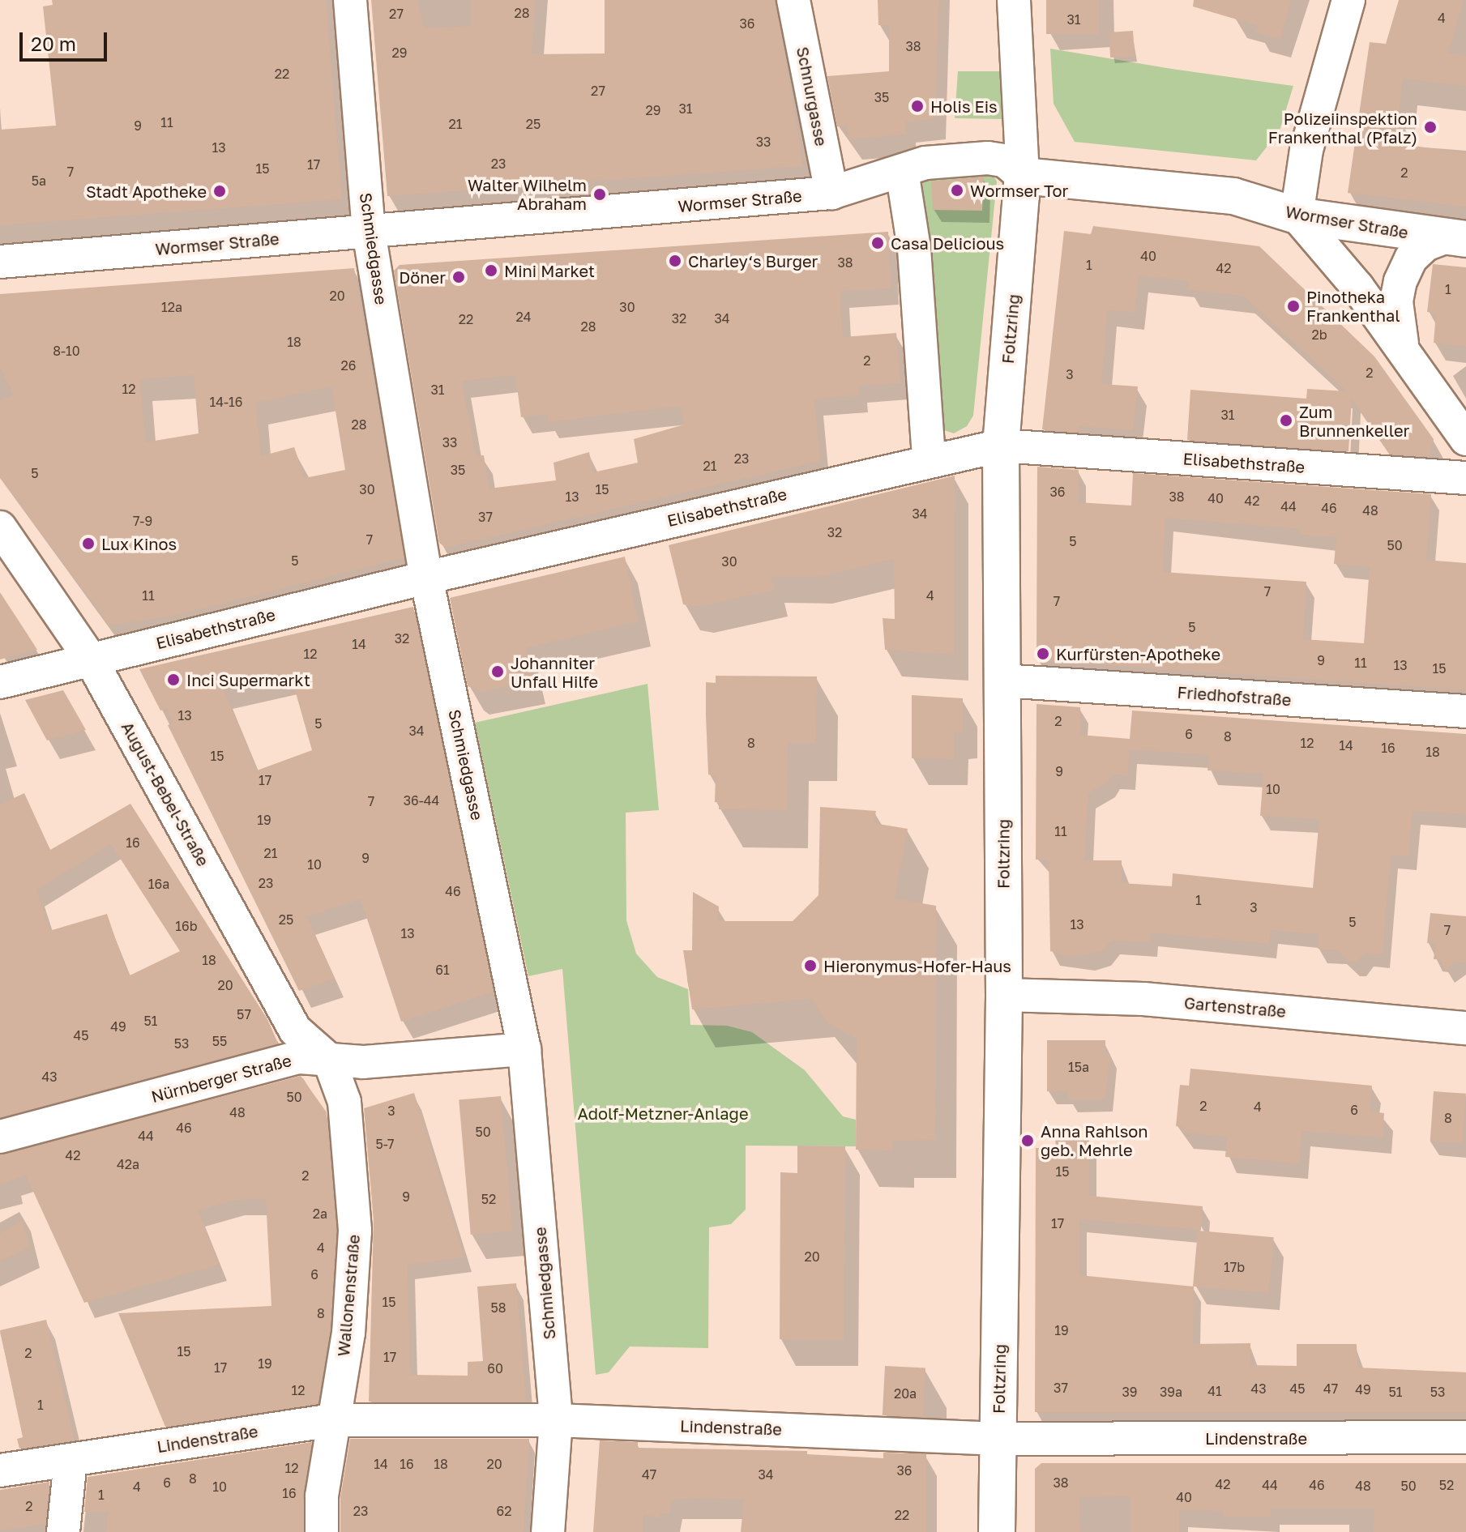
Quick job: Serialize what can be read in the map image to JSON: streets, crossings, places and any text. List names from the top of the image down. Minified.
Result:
{"streets":{"street":["Schnurgasse","Wormser Straße","Schmiedgasse","Foltzring","Elisabethstraße","Friedhofstraße","August-Bebel-Straße","Gartenstraße","Nürnberger Straße","Wallonenstraße","Lindenstraße"]},"crossings":[["Schnurgasse","Wormser Straße"],["Wormser Straße","Schmiedgasse"],["Wormser Straße","Foltzring"],["Schmiedgasse","Elisabethstraße"],["Schmiedgasse","Nürnberger Straße"],["Schmiedgasse","Lindenstraße"],["Foltzring","Elisabethstraße"],["Foltzring","Friedhofstraße"],["Foltzring","Gartenstraße"],["Foltzring","Lindenstraße"],["Elisabethstraße","August-Bebel-Straße"],["August-Bebel-Straße","Nürnberger Straße"],["August-Bebel-Straße","Wallonenstraße"],["Nürnberger Straße","Wallonenstraße"],["Wallonenstraße","Lindenstraße"]],"parks":["Adolf-Metzner-Anlage"],"places":["Holis Eis","Polizeiinspektion Frankenthal (Pfalz)","Wormser Tor","Stadt Apotheke","Walter Wilhelm Abraham","Casa Delicious","Charley‘s Burger","Mini Market","Döner","Pinotheka Frankenthal","Zum Brunnenkeller","Lux Kinos","Kurfürsten-Apotheke","Johanniter Unfall Hilfe","Inci Supermarkt","Hieronymus-Hofer-Haus","Anna Rahlson geb. Mehrle"],"house_numbers":["28","27","4","31","36","38","29","22","27","35","31","29","11","21","25","9","33","13","23","17","15","7","2","5a","40","38","1","42","1","20","12a","30","24","32","34","22","28","2b","18","8-10","2","26","2","3","12","31","14-16","31","28","33","23","21","35","5","30","15","36","13","38","40","42","44","46","48","34","37","7-9","32","7","5","50","5","30","7","11","4","7","5","32","14","12","9","11","13","15","13","2","5","34","6","8","8","12","14","16","18","15","9","17","10","36-44","7","19","11","16","21","9","10","23","16a","46","1","3","25","5","13","16b","7","13","18","61","20","57","51","49","45","55","53","15a","43","50","2","4","6","3","48","8","46","50","44","5-7","42","42a","15","2","9","52","2a","17","4","20","17b","6","15","58","8","19","15","2","17","19","17","60","37","43","45","47","49","12","41","39","39a","51","53","20a","1","14","16","18","20","12","36","47","34","8","6","38","42","44","46","52","48","50","4","10","16","1","40","2","23","62","22"],"scale_bar":"20 m"}
